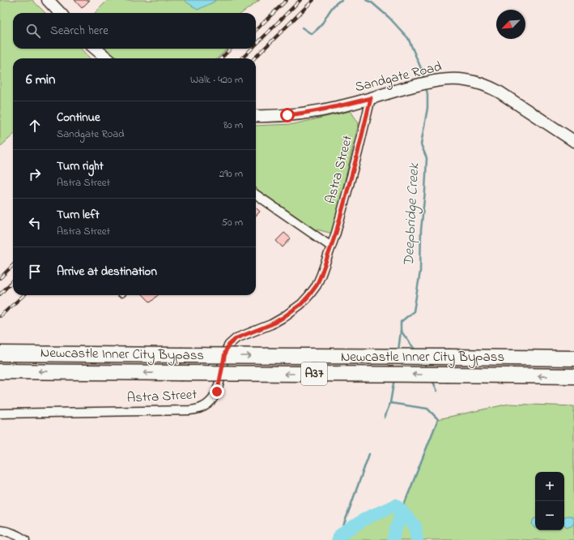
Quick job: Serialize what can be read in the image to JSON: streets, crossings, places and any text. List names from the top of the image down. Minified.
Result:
{"streets":{"highway":["Newcastle Inner City Bypass","A37"],"main road":["Sandgate Road"],"street":["Astra Street"]},"crossings":[["Sandgate Road","Astra Street"]],"water":["Deepbridge Creek"],"north":"bottom left","page":{"search":"Search here","heading":["6 min","Walk · 420 m"],"list":[["Continue","Sandgate Road","80 m"],["Turn right","Astra Street","290 m"],["Turn left","Astra Street","50 m"],"Arrive at destination"],"map_buttons":["+","−"]}}
